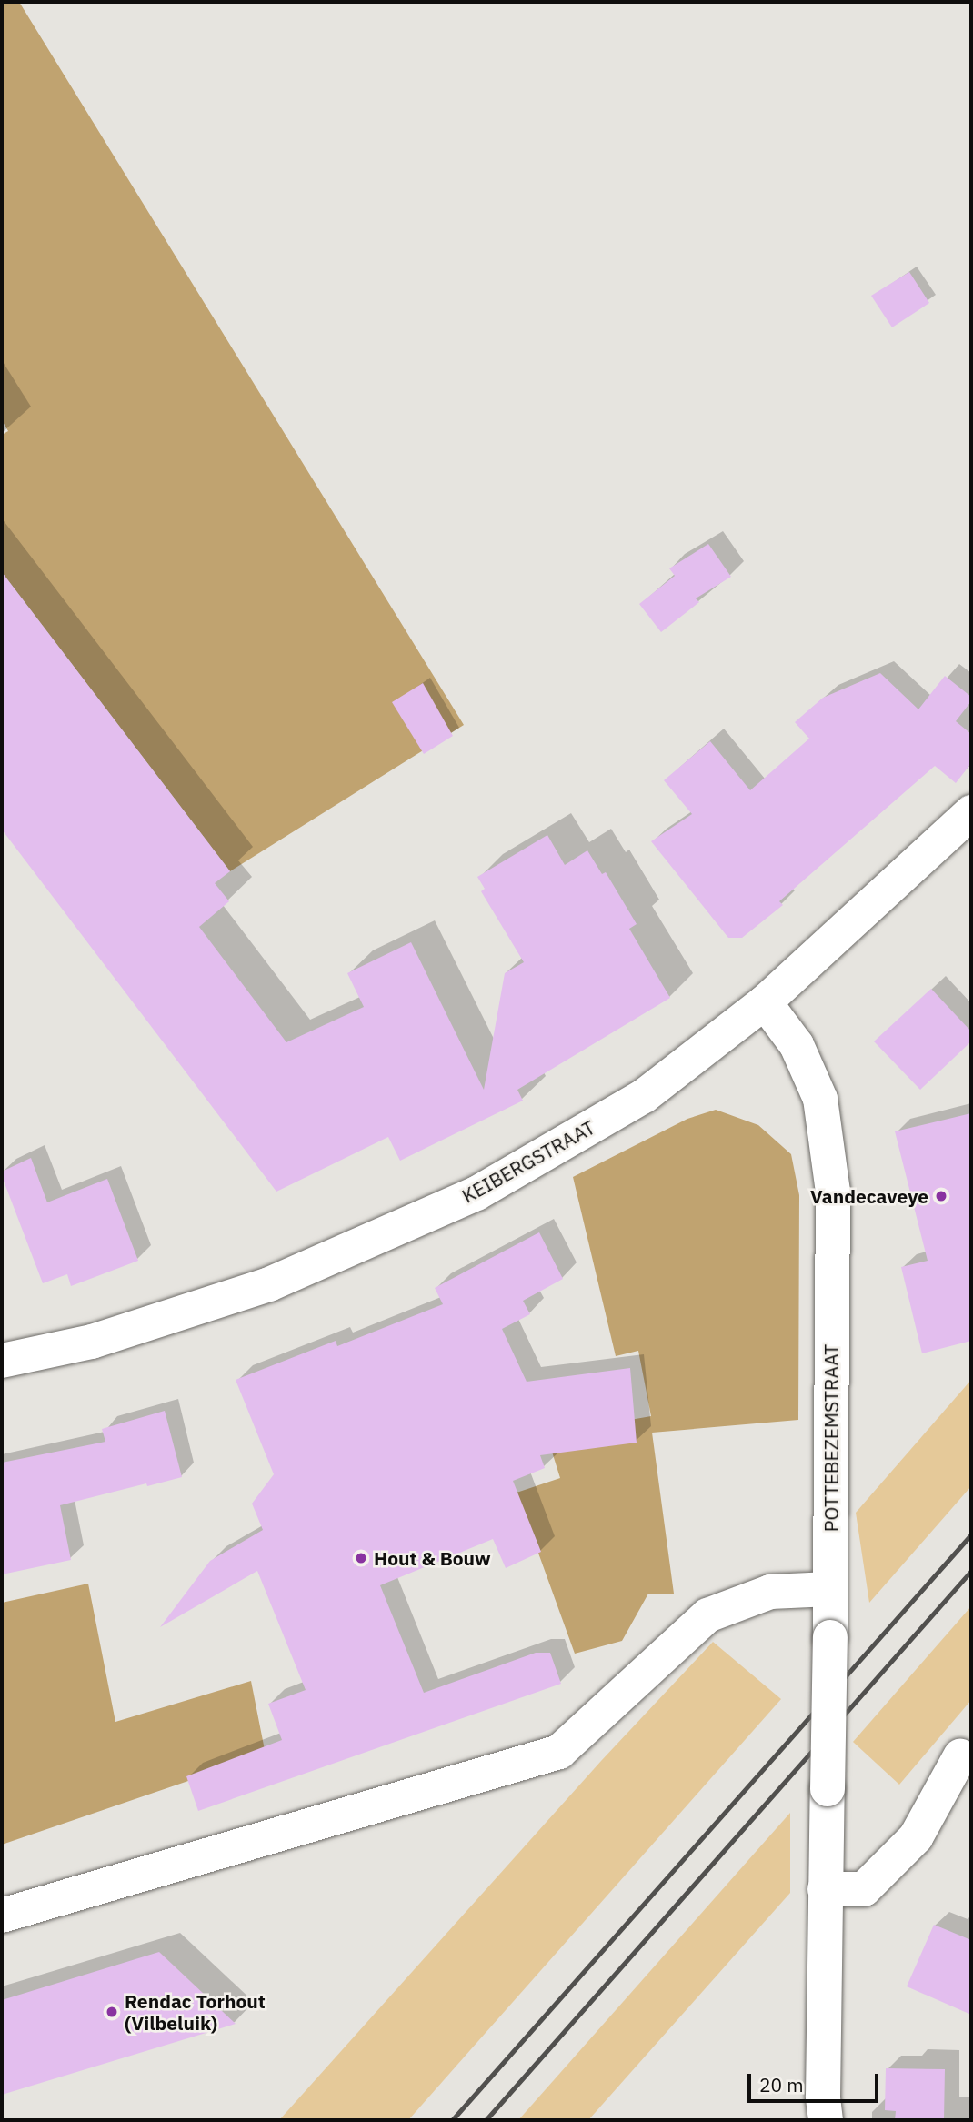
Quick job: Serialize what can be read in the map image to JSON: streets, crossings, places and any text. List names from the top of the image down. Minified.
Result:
{"streets":{"street":["KEIBERGSTRAAT","POTTEBEZEMSTRAAT"]},"crossings":[["KEIBERGSTRAAT","POTTEBEZEMSTRAAT"]],"places":["Vandecaveye","Hout & Bouw","Rendac Torhout (Vilbeluik)"],"scale_bar":"20 m"}
